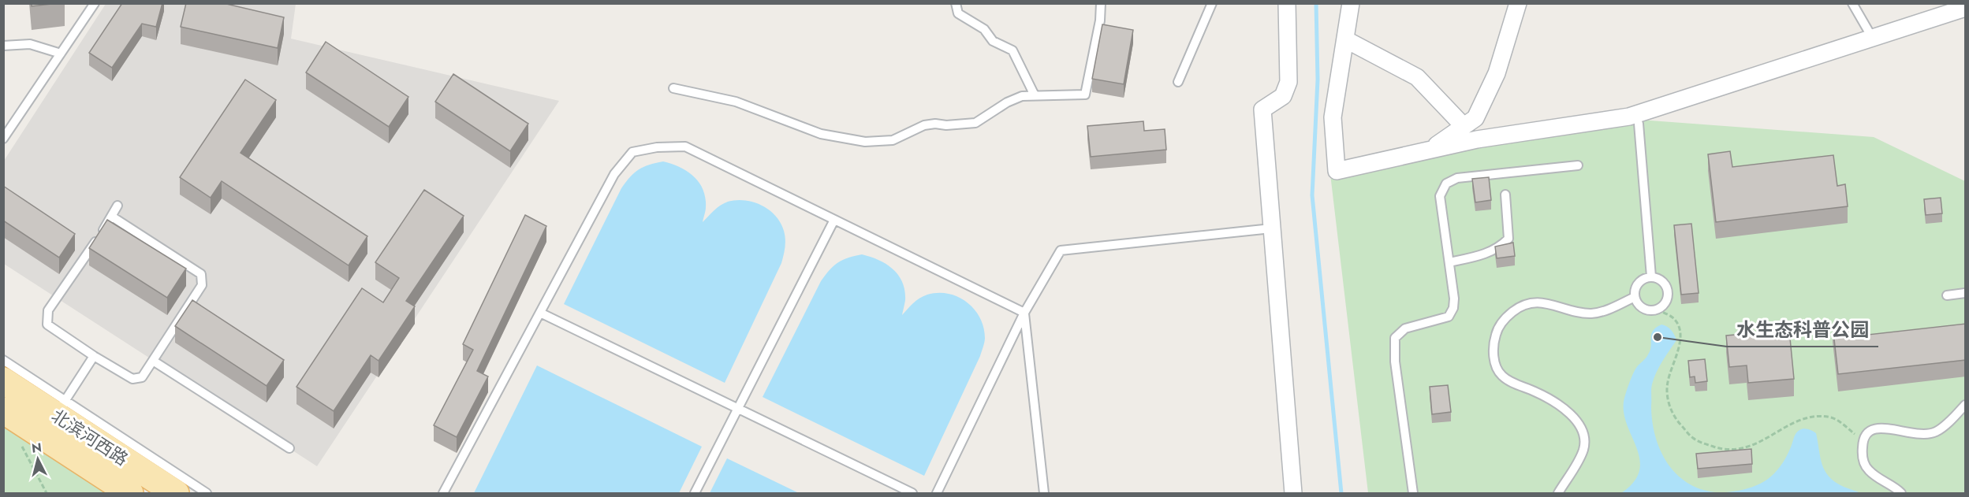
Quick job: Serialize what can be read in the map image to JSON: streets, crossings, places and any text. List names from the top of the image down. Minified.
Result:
{"streets":{"main road":["北滨河西路"]},"places":["水生态科普公园"],"north":"top"}
